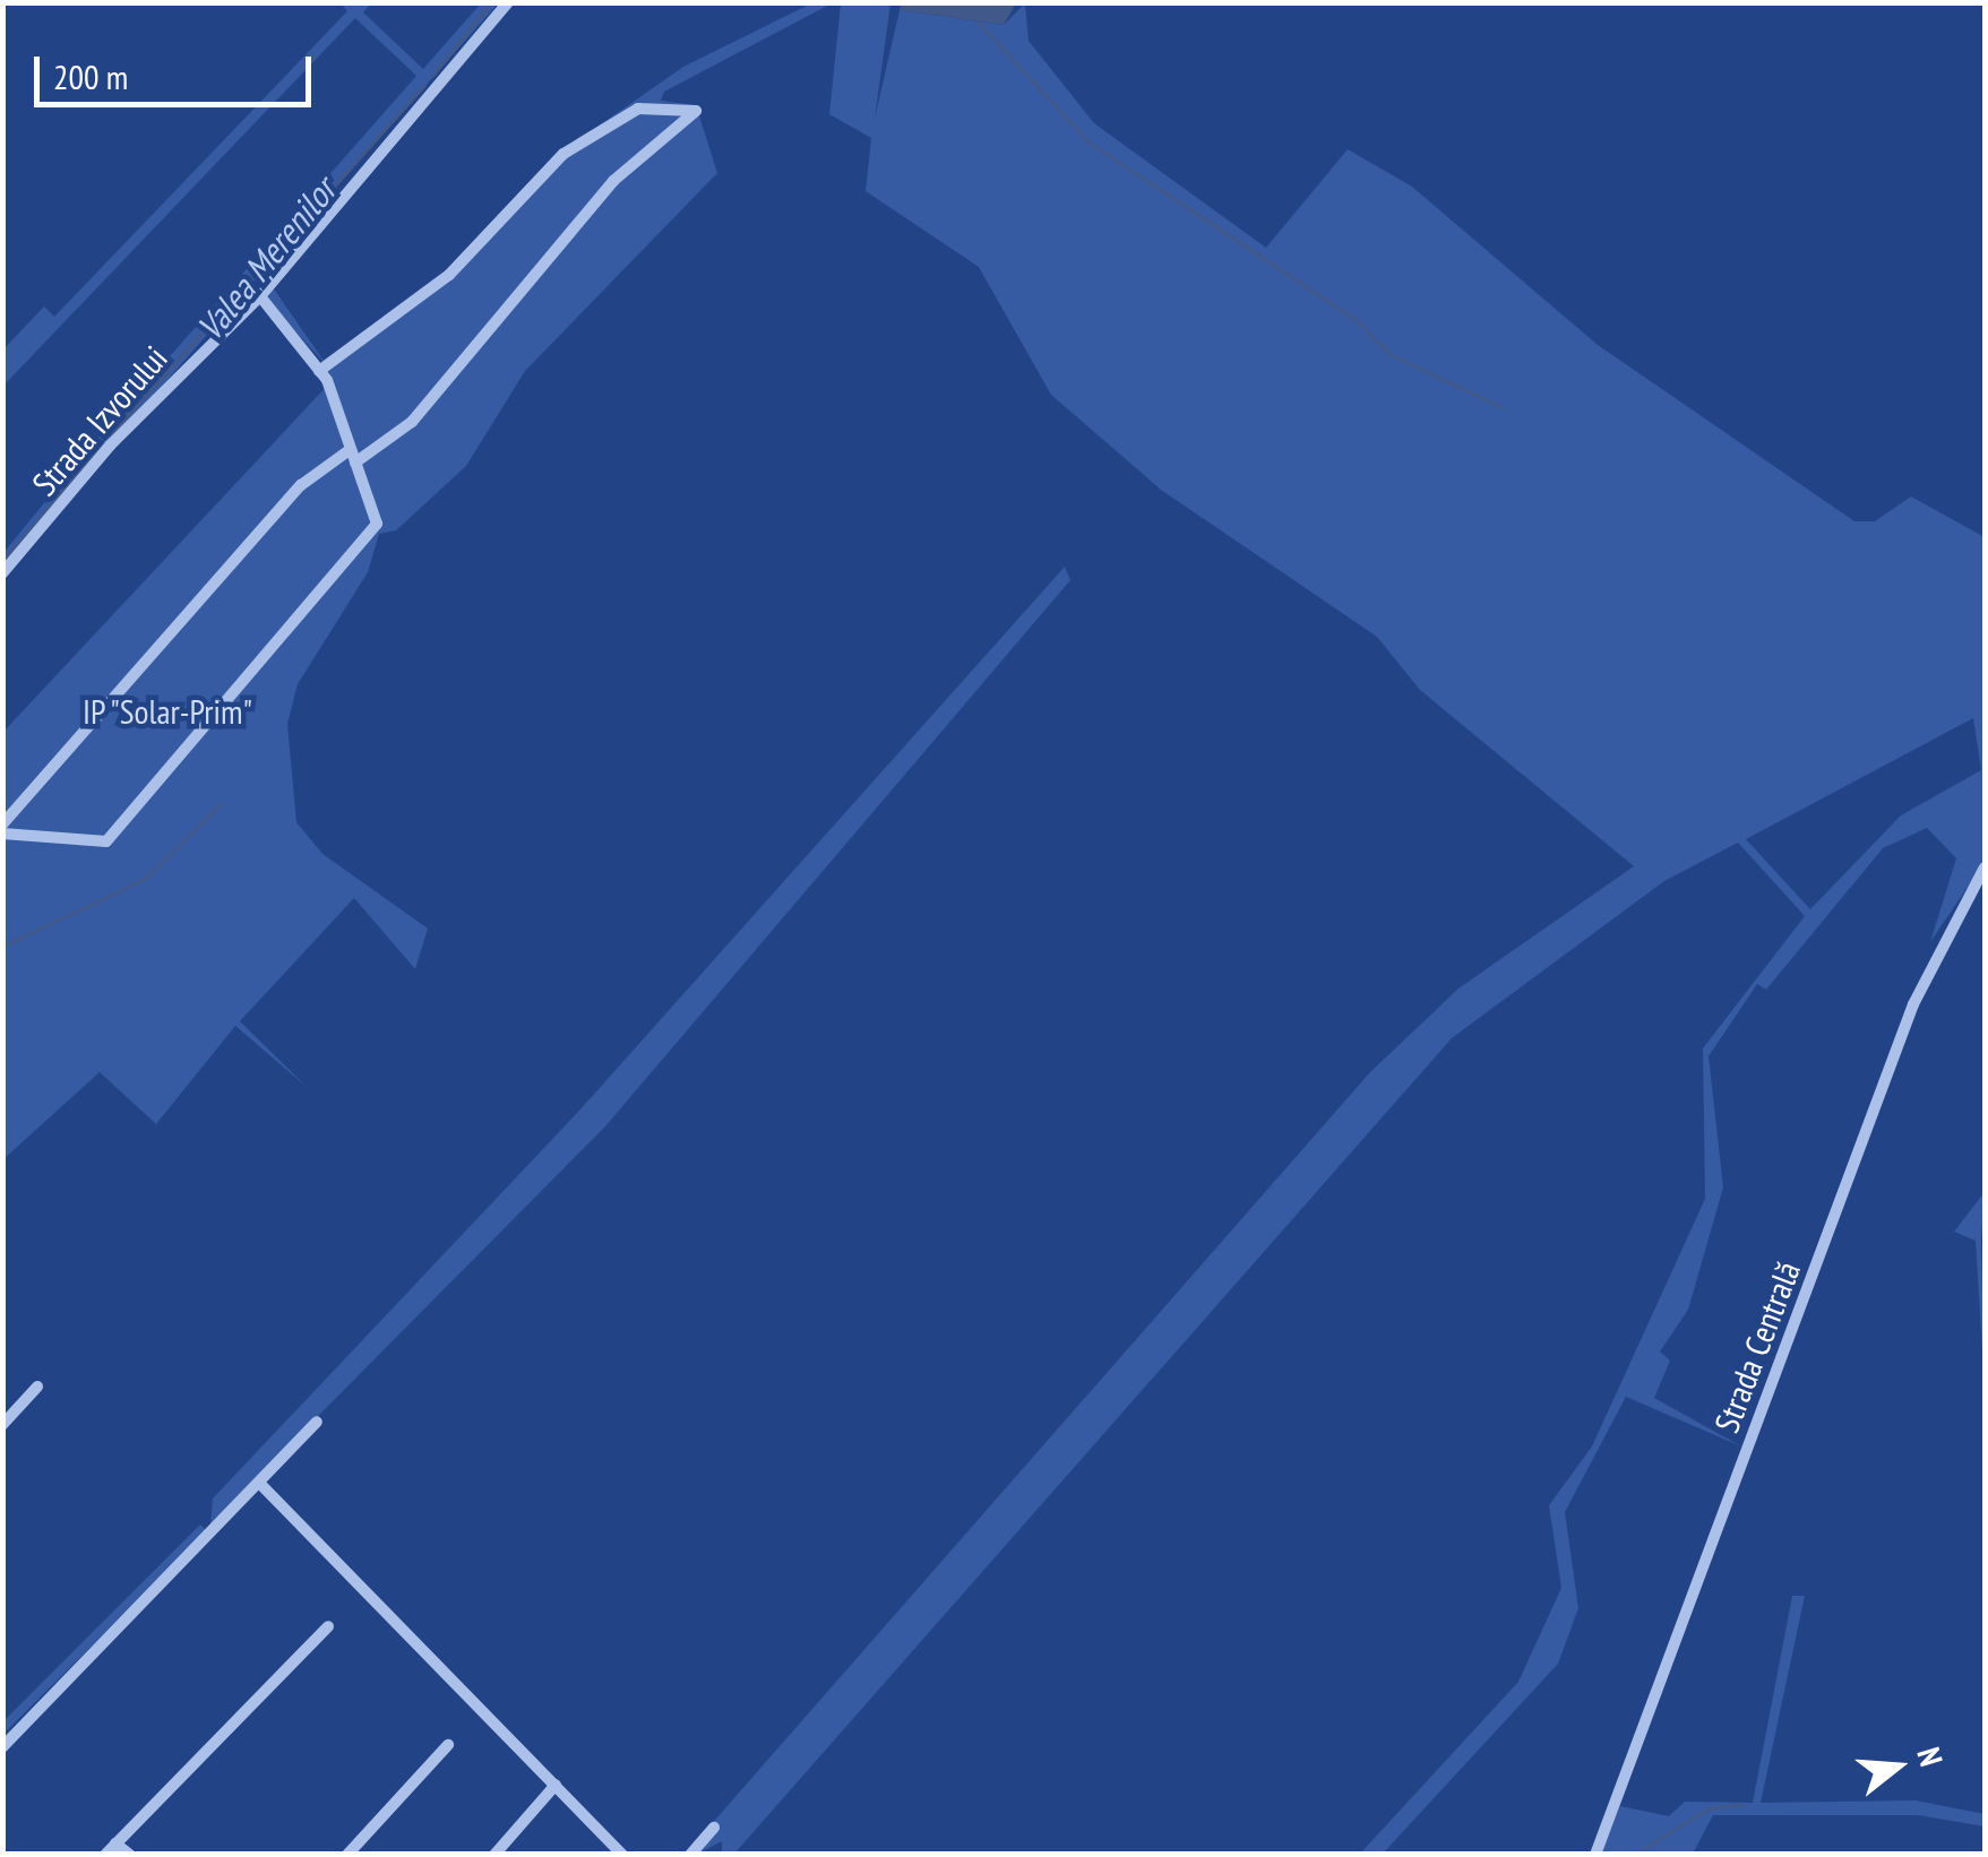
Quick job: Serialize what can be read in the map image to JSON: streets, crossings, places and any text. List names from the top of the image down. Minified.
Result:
{"streets":{"street":["Strada Izvorului","Strada Centrală"]},"water":["Valea Merenilor"],"parks":["IP \"Solar-Prim\""],"scale_bar":"200 m","north":"right"}
